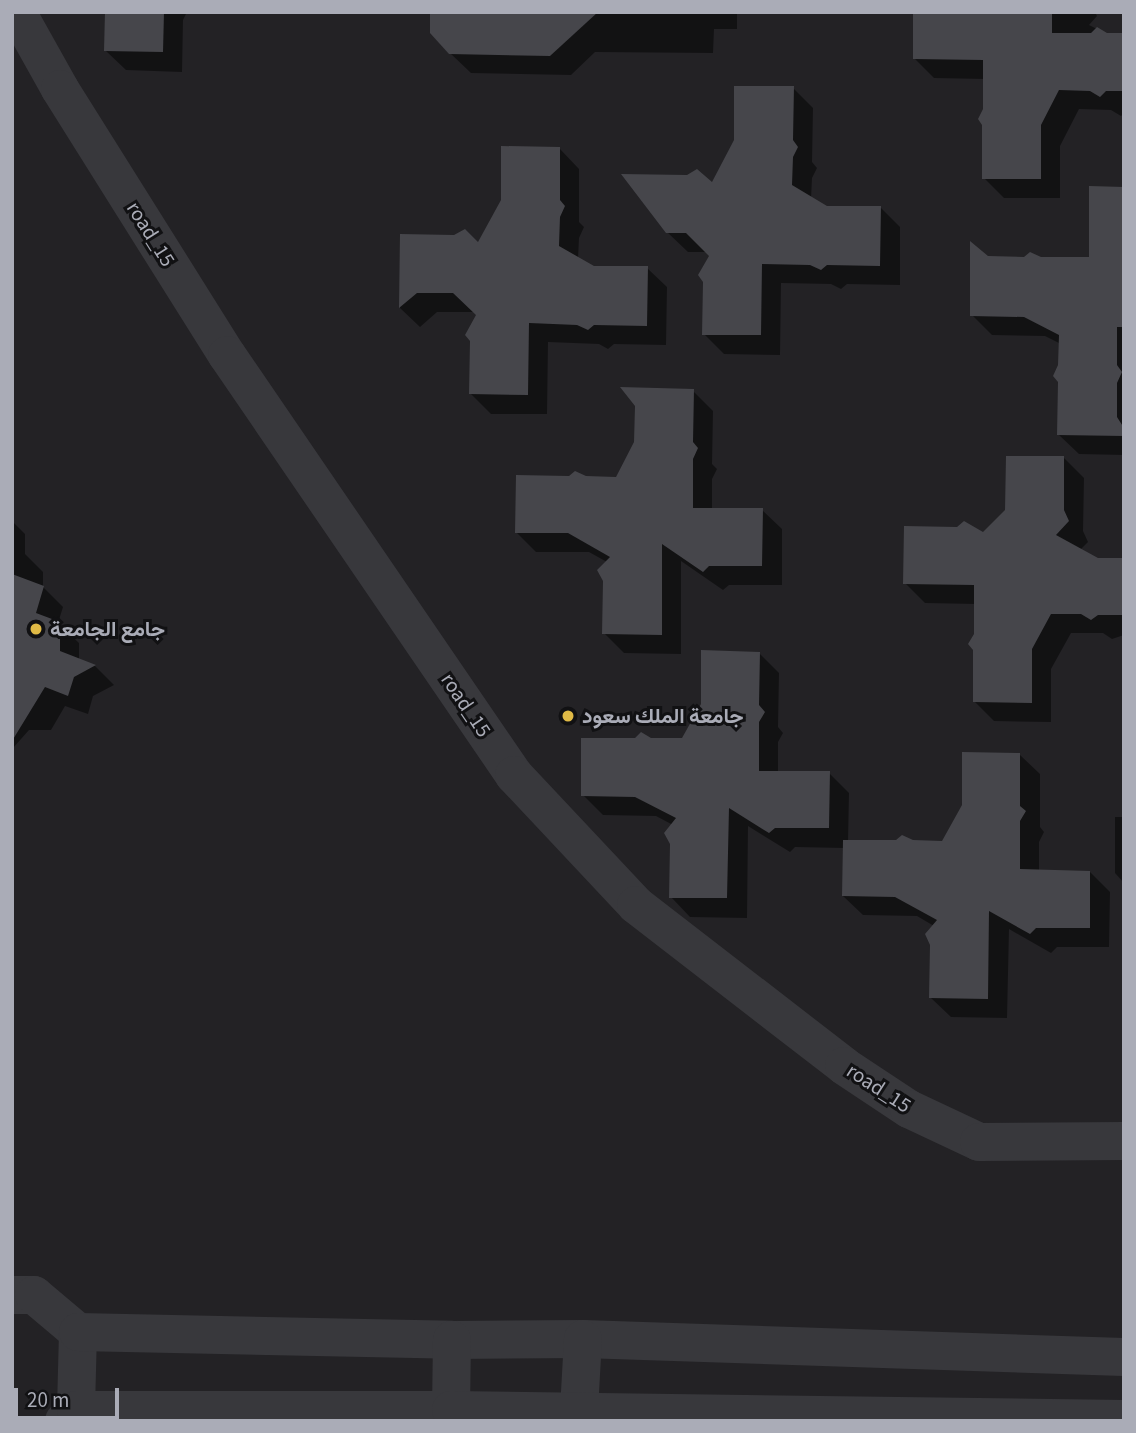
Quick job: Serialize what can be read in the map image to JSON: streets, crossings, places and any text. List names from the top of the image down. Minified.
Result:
{"streets":{"street":["road_15"]},"places":["جامع الجامعة","جامعة الملك سعود"],"scale_bar":"20 m"}
